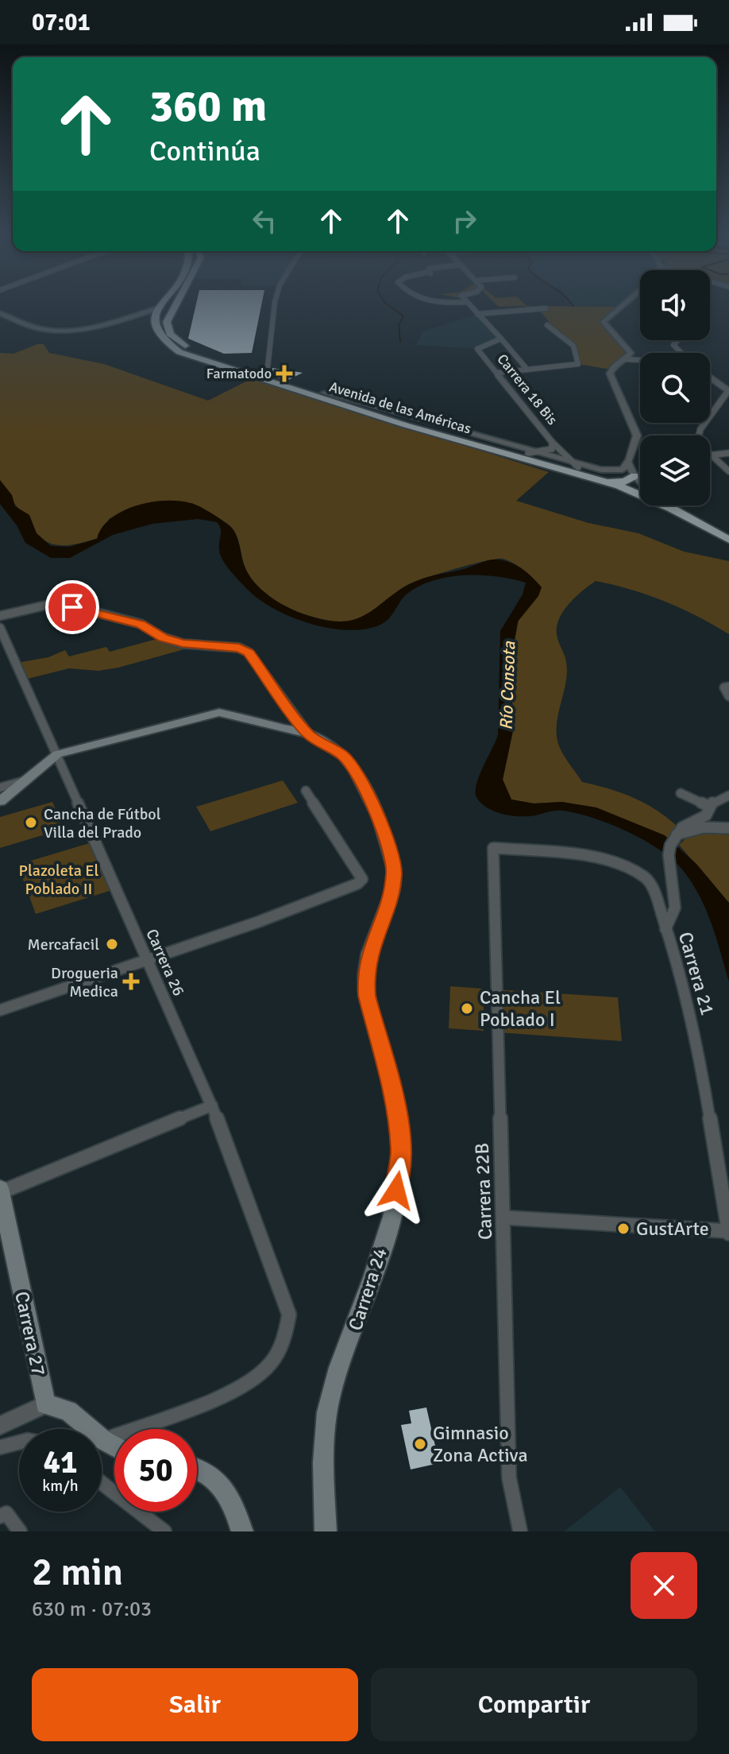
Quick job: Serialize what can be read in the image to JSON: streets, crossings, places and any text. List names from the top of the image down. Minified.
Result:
{"streets":{"main road":["Avenida de las Américas","Carrera 24","Carrera 27"],"street":["Carrera 18 Bis","Carrera 26","Carrera 21","Carrera 22B"]},"crossings":[["Carrera 18 Bis","Avenida de las Américas"],["Carrera 26","Carrera 24"],["Carrera 21","Carrera 22B"]],"water":["Río Consota"],"parks":["Plazoleta El Poblado II"],"places":{"health":["Farmatodo","Drogueria Medica"],"other":["Cancha de Fútbol Villa del Prado","Mercafacil","Cancha El Poblado I","GustArte","Gimnasio Zona Activa"]},"page":{"status":"07:01","turn":["360 m","Continúa"],"speed":"41 km/h","limit":"50","heading":["2 min","630 m · 07:03"],"buttons":["Salir","Compartir"]}}
